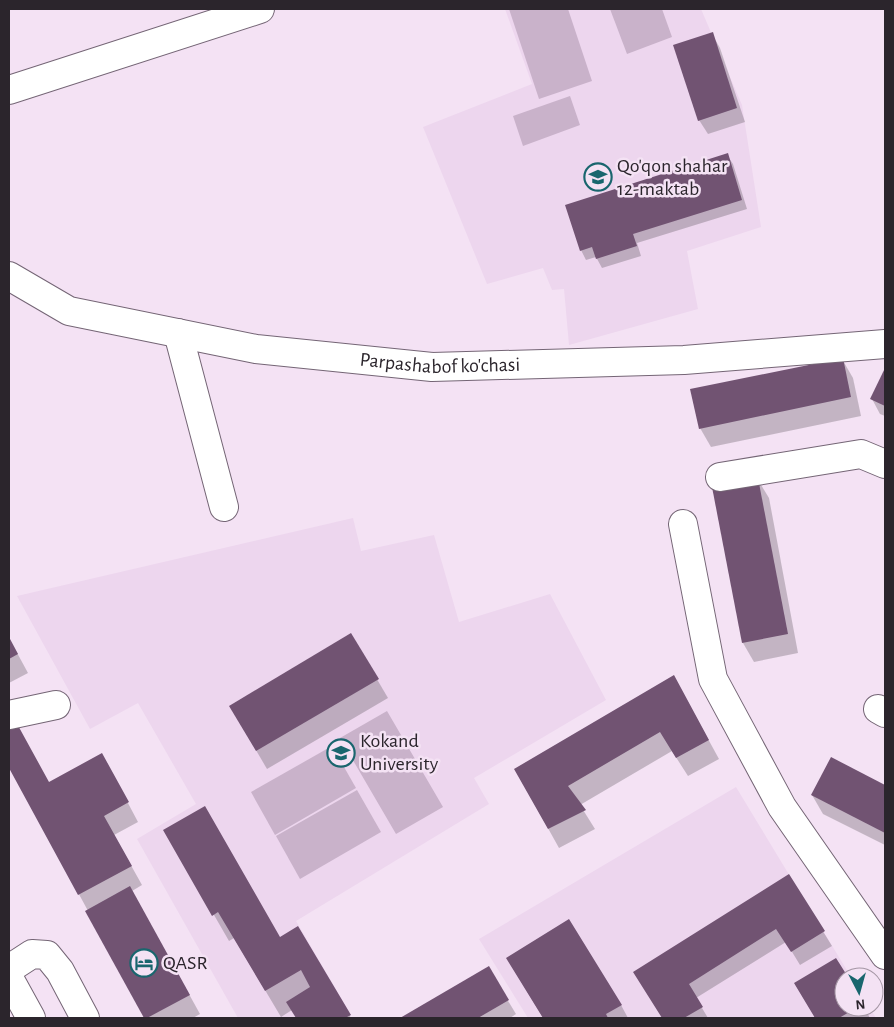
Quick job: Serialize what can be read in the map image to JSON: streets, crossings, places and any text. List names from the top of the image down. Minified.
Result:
{"streets":{"street":["Parpashabof ko'chasi"]},"places":{"school or university":["Qo'qon shahar 12-maktab","Kokand University"],"hotel":["QASR"]},"north":"bottom"}
